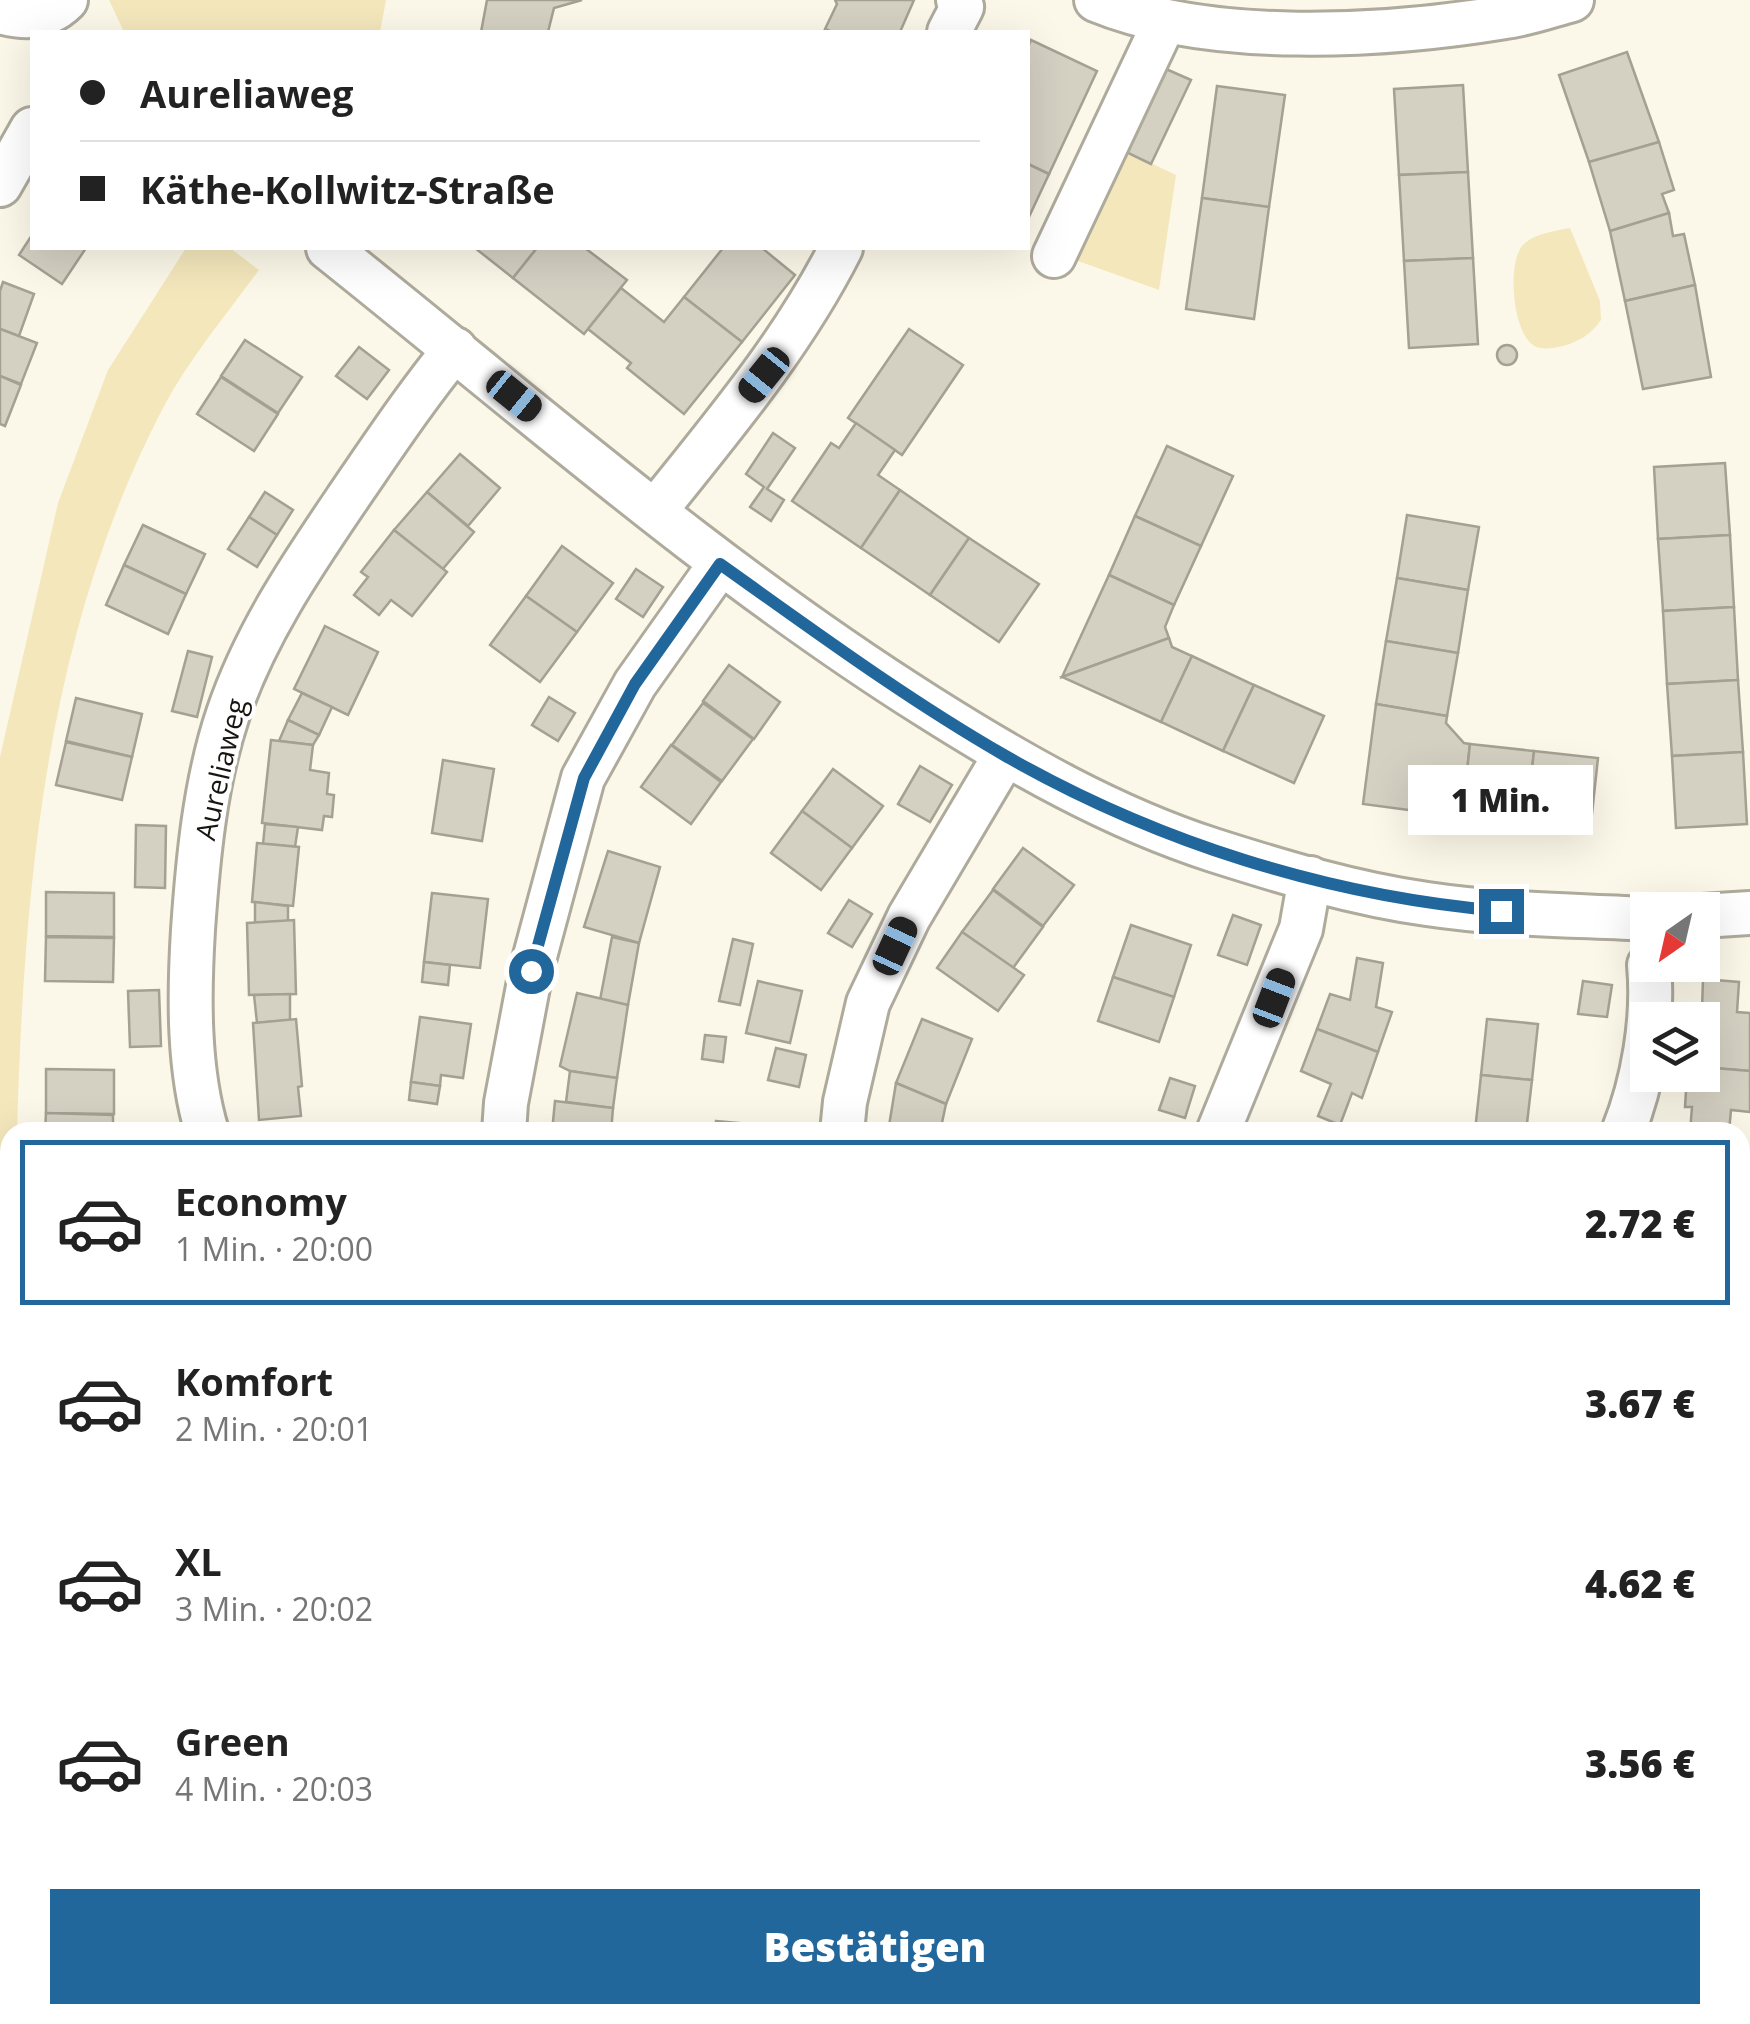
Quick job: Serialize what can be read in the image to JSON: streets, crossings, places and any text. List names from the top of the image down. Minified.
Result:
{"streets":{"street":["Aureliaweg"]},"north":"bottom left","page":{"banner":["Aureliaweg","Käthe-Kollwitz-Straße"],"bubble":"1 Min.","list":[{"name":"Economy","note":"1 Min. · 20:00","value":"2.72 €"},{"name":"Komfort","note":"2 Min. · 20:01","value":"3.67 €"},{"name":"XL","note":"3 Min. · 20:02","value":"4.62 €"},{"name":"Green","note":"4 Min. · 20:03","value":"3.56 €"}],"buttons":"Bestätigen"}}
